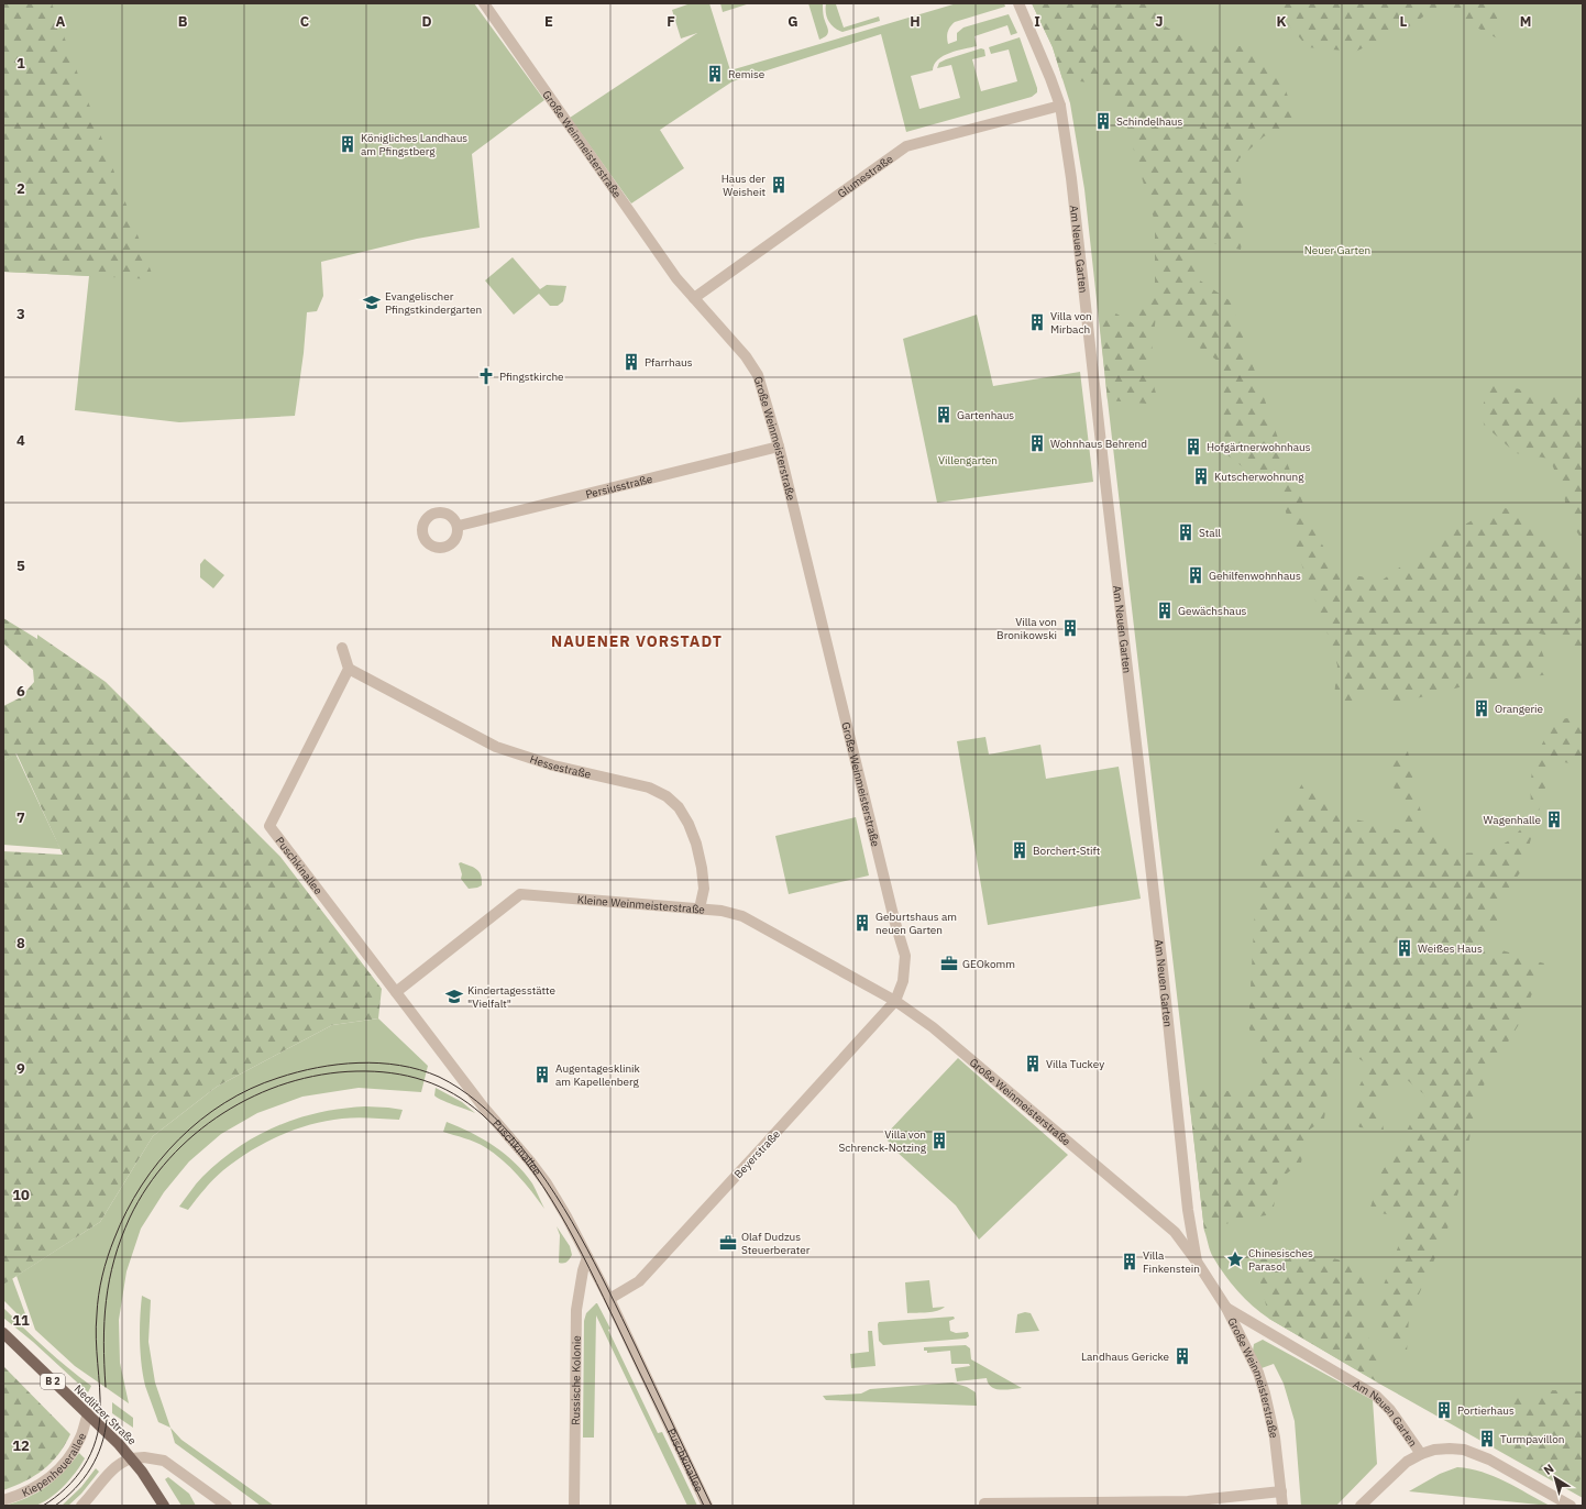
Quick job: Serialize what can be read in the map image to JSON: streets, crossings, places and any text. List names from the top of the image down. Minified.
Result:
{"streets":{"main road":["B 2","Nedlitzer Straße"],"street":["Große Weinmeisterstraße","Glumestraße","Am Neuen Garten","Persiusstraße","Hessestraße","Puschkinallee","Kleine Weinmeisterstraße","Beyerstraße","Russische Kolonie","Kiepenheuerallee"]},"crossings":[["Große Weinmeisterstraße","Glumestraße"],["Große Weinmeisterstraße","Am Neuen Garten"],["Große Weinmeisterstraße","Persiusstraße"],["Große Weinmeisterstraße","Kleine Weinmeisterstraße"],["Große Weinmeisterstraße","Beyerstraße"],["Glumestraße","Am Neuen Garten"],["Hessestraße","Puschkinallee"],["Hessestraße","Kleine Weinmeisterstraße"],["Puschkinallee","Kleine Weinmeisterstraße"],["Puschkinallee","Beyerstraße"],["Puschkinallee","Russische Kolonie"],["Kleine Weinmeisterstraße","Beyerstraße"],["B 2","Nedlitzer Straße"],["Nedlitzer Straße","Kiepenheuerallee"]],"districts":["NAUENER VORSTADT"],"parks":["Neuer Garten","Villengarten"],"places":{"building":["Remise","Schindelhaus","Königliches Landhaus am Pfingstberg","Haus der Weisheit","Villa von Mirbach","Pfarrhaus","Gartenhaus","Wohnhaus Behrend","Hofgärtnerwohnhaus","Kutscherwohnung","Stall","Gehilfenwohnhaus","Gewächshaus","Villa von Bronikowski","Orangerie","Wagenhalle","Borchert-Stift","Geburtshaus am neuen Garten","Weißes Haus","Villa Tuckey","Augentagesklinik am Kapellenberg","Villa von Schrenck-Notzing","Villa Finkenstein","Landhaus Gericke","Portierhaus","Turmpavillon"],"school or university":["Evangelischer Pfingstkindergarten","Kindertagesstätte \"Vielfalt\""],"church":["Pfingstkirche"],"office":["GEOkomm","Olaf Dudzus Steuerberater"],"place":["Chinesisches Parasol"]},"north":"top left","grid":{"columns":["A","B","C","D","E","F","G","H","I","J","K","L","M"],"rows":["1","2","3","4","5","6","7","8","9","10","11","12"]}}
